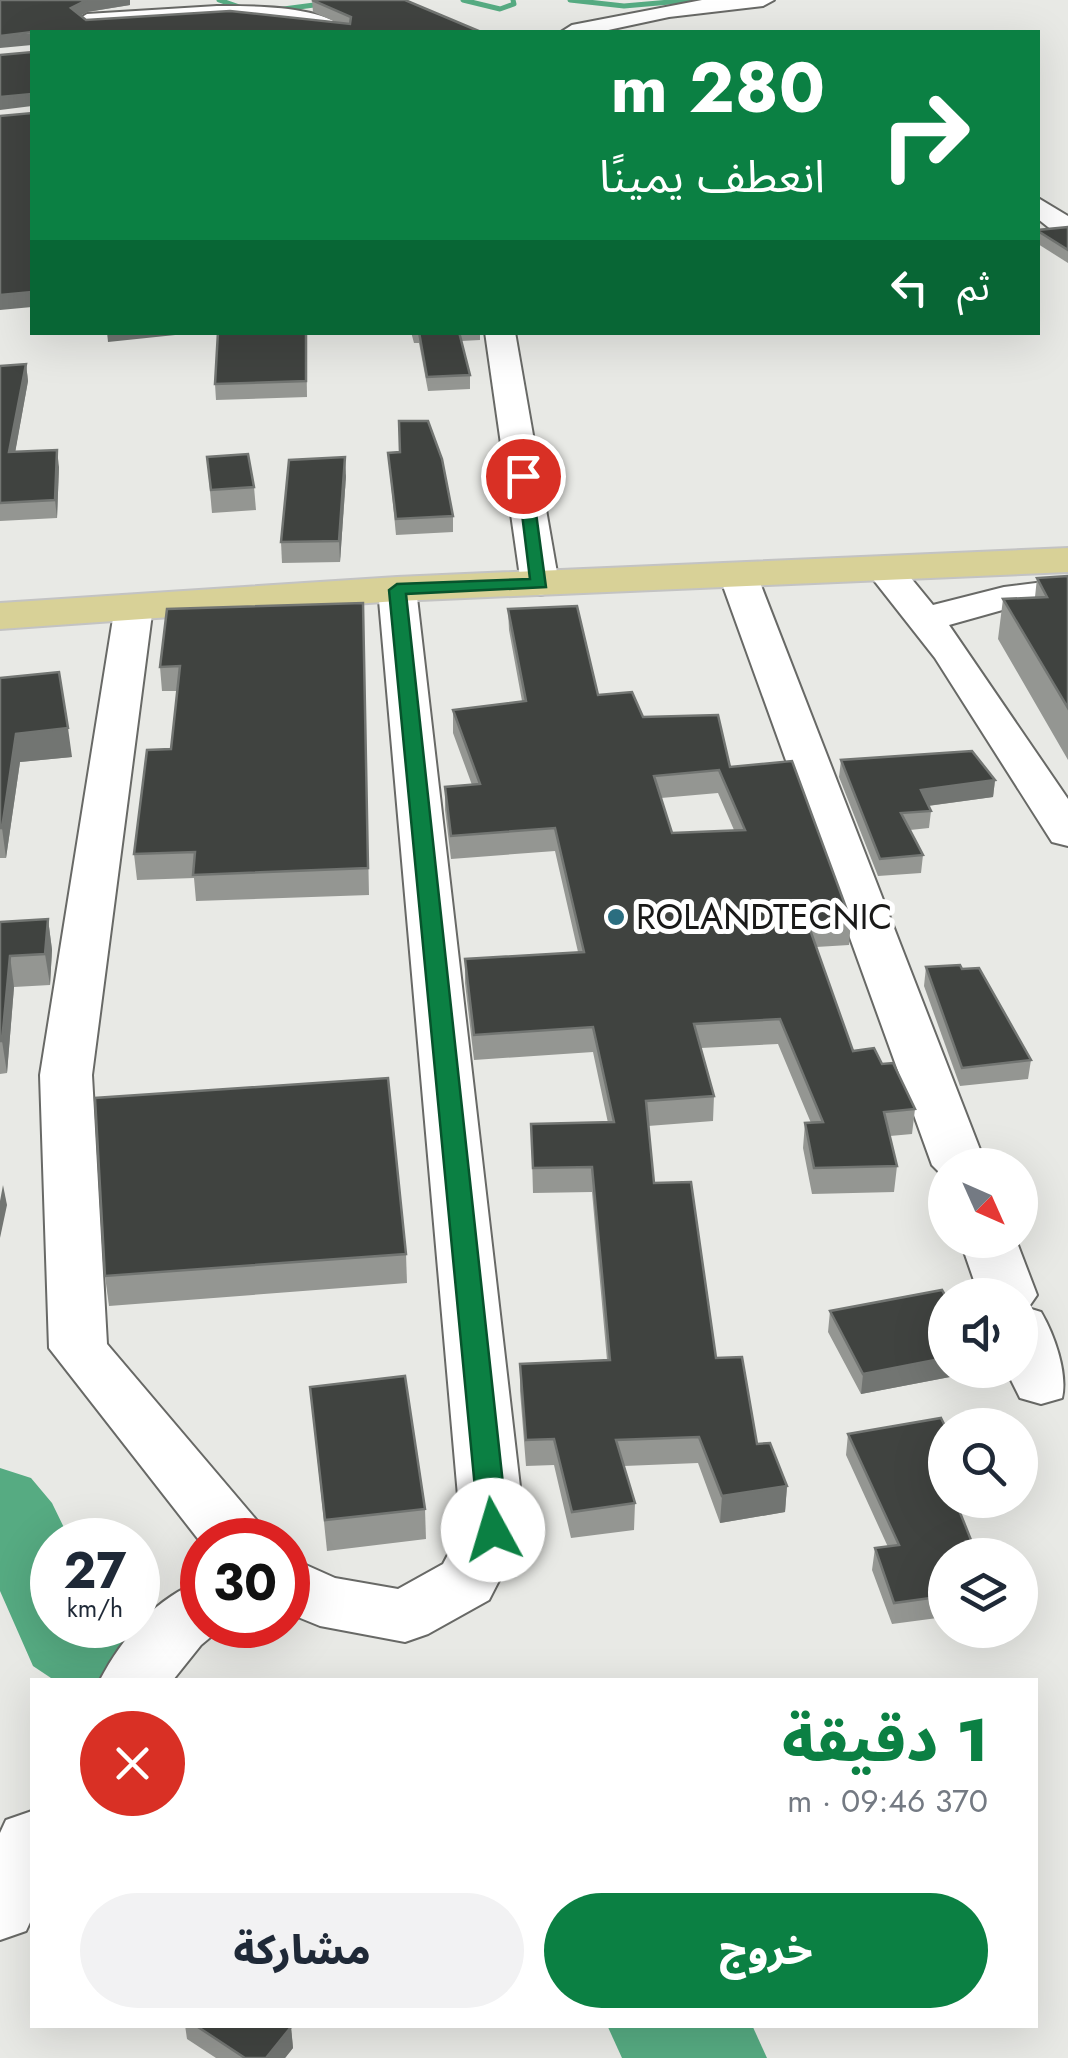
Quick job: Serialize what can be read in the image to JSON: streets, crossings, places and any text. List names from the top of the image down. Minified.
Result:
{"places":["ROLANDTECNIC"],"north":"bottom right","page":{"turn":["280 m","انعطف يمينًا"],"then":"ثم","speed":"27 km/h","limit":"30","heading":["1 دقيقة","370 m · 09:46"],"buttons":["خروج","مشاركة"]}}
